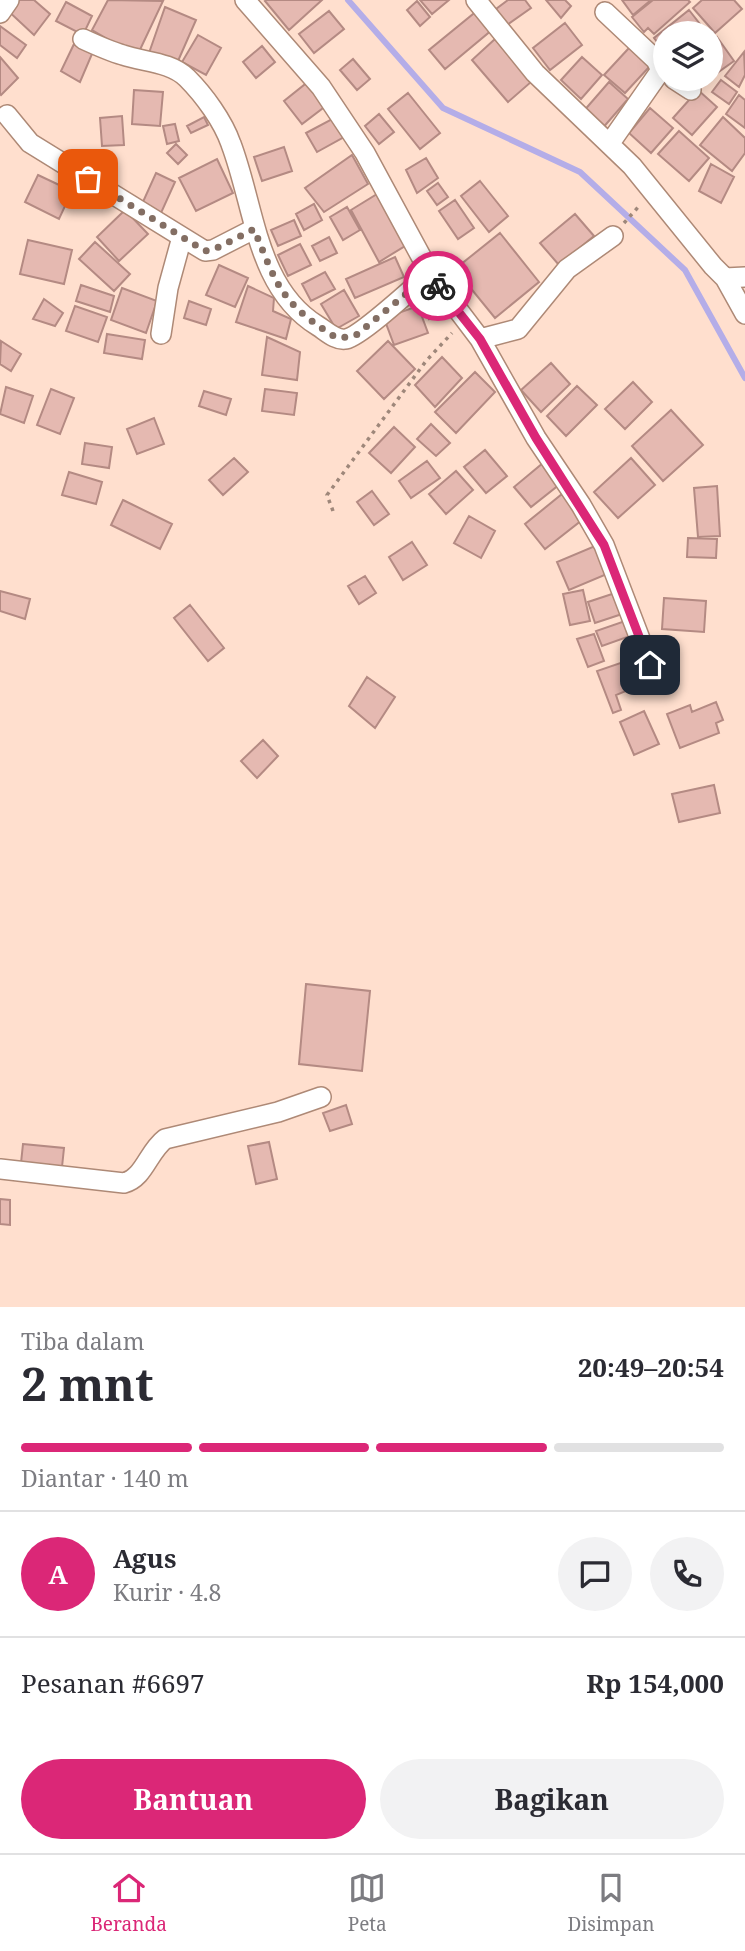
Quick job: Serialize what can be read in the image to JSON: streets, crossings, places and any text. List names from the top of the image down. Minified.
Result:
{"page":{"heading":["2 mnt","Tiba dalam","20:49–20:54"],"panel":["Agus","Kurir · 4.8","Pesanan #6697","Rp 154,000"],"bar":"Diantar · 140 m","round":"A","buttons":["Bantuan","Bagikan"],"tabs":["Beranda","Peta","Disimpan"]}}
